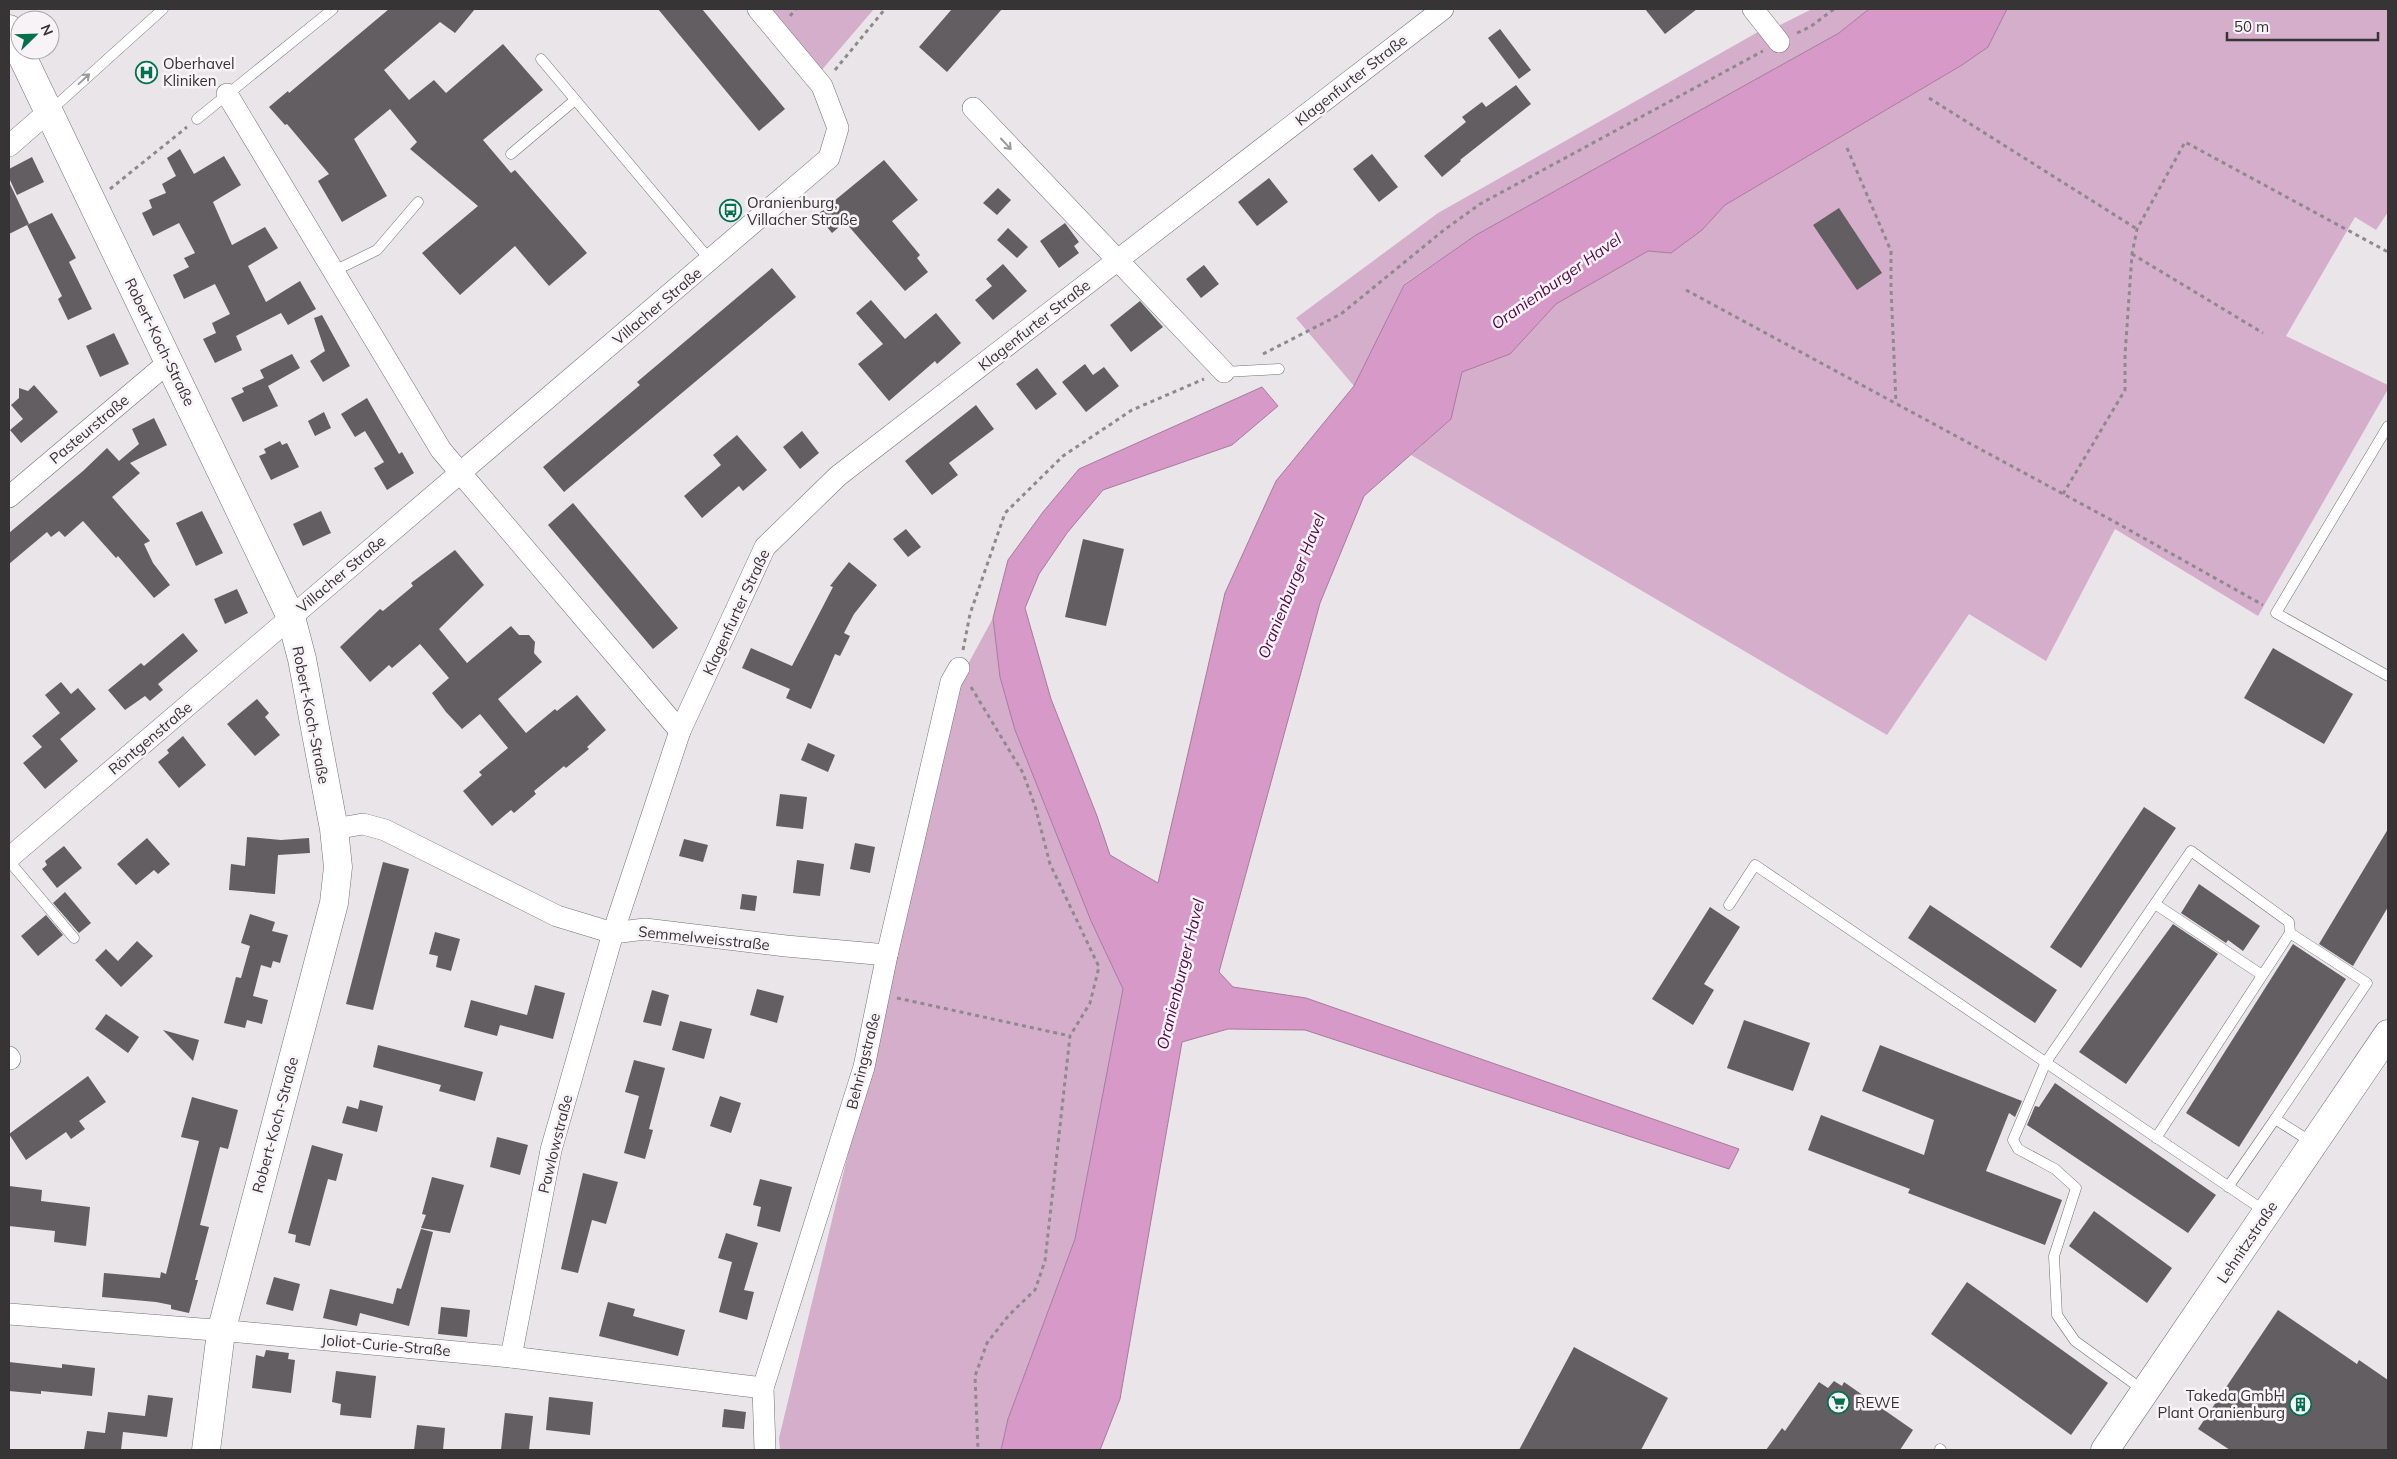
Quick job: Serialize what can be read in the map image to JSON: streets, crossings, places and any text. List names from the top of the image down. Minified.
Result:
{"streets":{"street":["Klagenfurter Straße","Villacher Straße","Robert-Koch-Straße","Pasteurstraße","Röntgenstraße","Semmelweisstraße","Behringstraße","Pawlowstraße","Lehnitzstraße","Joliot-Curie-Straße"]},"crossings":[["Klagenfurter Straße","Semmelweisstraße"],["Klagenfurter Straße","Pawlowstraße"],["Villacher Straße","Robert-Koch-Straße"],["Villacher Straße","Röntgenstraße"],["Robert-Koch-Straße","Pasteurstraße"],["Robert-Koch-Straße","Röntgenstraße"],["Robert-Koch-Straße","Semmelweisstraße"],["Robert-Koch-Straße","Joliot-Curie-Straße"],["Semmelweisstraße","Behringstraße"],["Semmelweisstraße","Pawlowstraße"],["Behringstraße","Joliot-Curie-Straße"],["Pawlowstraße","Joliot-Curie-Straße"]],"water":["Oranienburger Havel"],"places":{"hospital":["Oberhavel Kliniken"],"bus stop":["Oranienburg, Villacher Straße"],"supermarket":["REWE"],"building":["Takeda GmbH Plant Oranienburg"]},"scale_bar":"50 m","north":"top right"}
